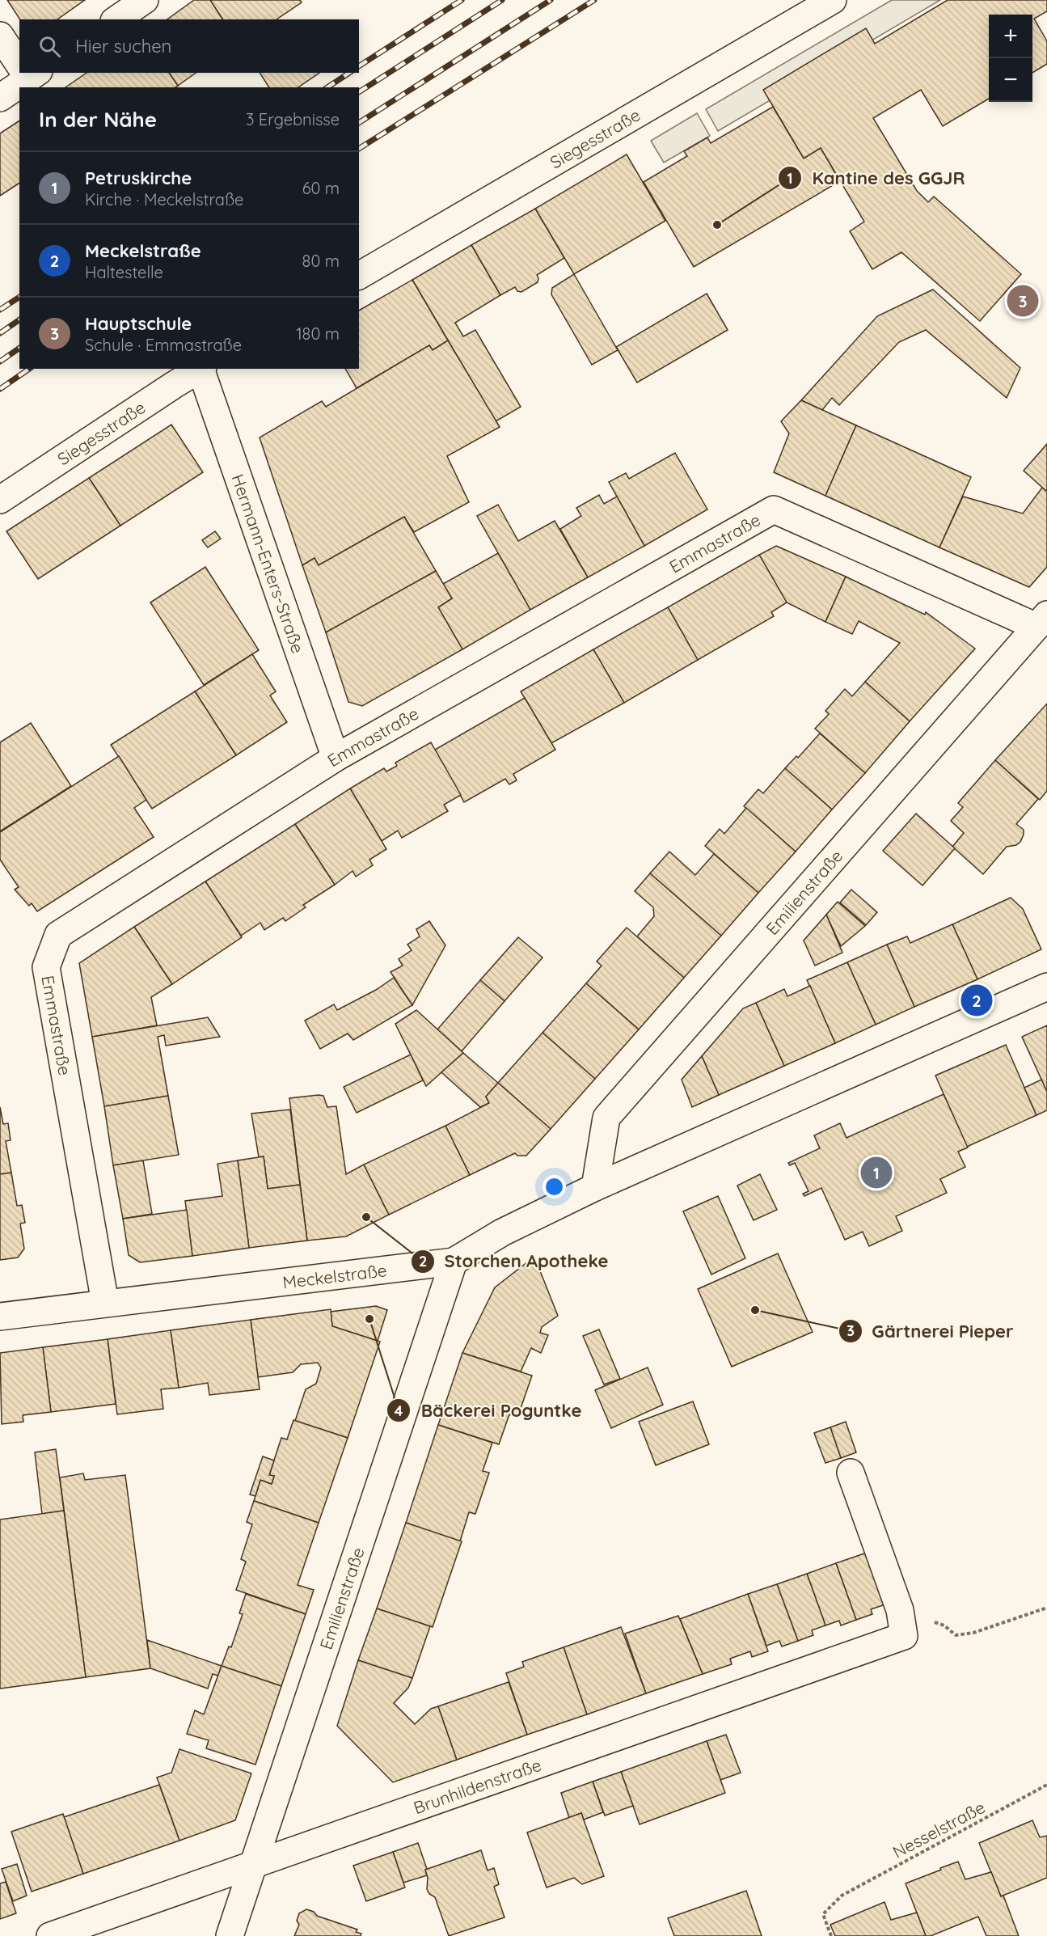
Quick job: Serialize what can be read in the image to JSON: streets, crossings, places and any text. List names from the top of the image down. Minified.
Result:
{"streets":{"street":["Siegesstraße","Emmastraße","Hermann-Enters-Straße","Emilienstraße","Meckelstraße","Brunhildenstraße"],"path":["Nesselstraße"]},"crossings":[["Emmastraße","Hermann-Enters-Straße"],["Emmastraße","Emilienstraße"],["Emmastraße","Meckelstraße"],["Emilienstraße","Meckelstraße"],["Emilienstraße","Brunhildenstraße"]],"places":["Kantine des GGJR","Storchen Apotheke","Gärtnerei Pieper","Bäckerei Poguntke"],"page":{"map_buttons":["+","−"],"search":"Hier suchen","heading":["In der Nähe","3 Ergebnisse"],"list":[{"mark":"1","name":"Petruskirche","note":"Kirche · Meckelstraße","value":"60 m"},{"mark":"2","name":"Meckelstraße","note":"Haltestelle","value":"80 m"},{"mark":"3","name":"Hauptschule","note":"Schule · Emmastraße","value":"180 m"}],"pins":["3","2","1"]}}
